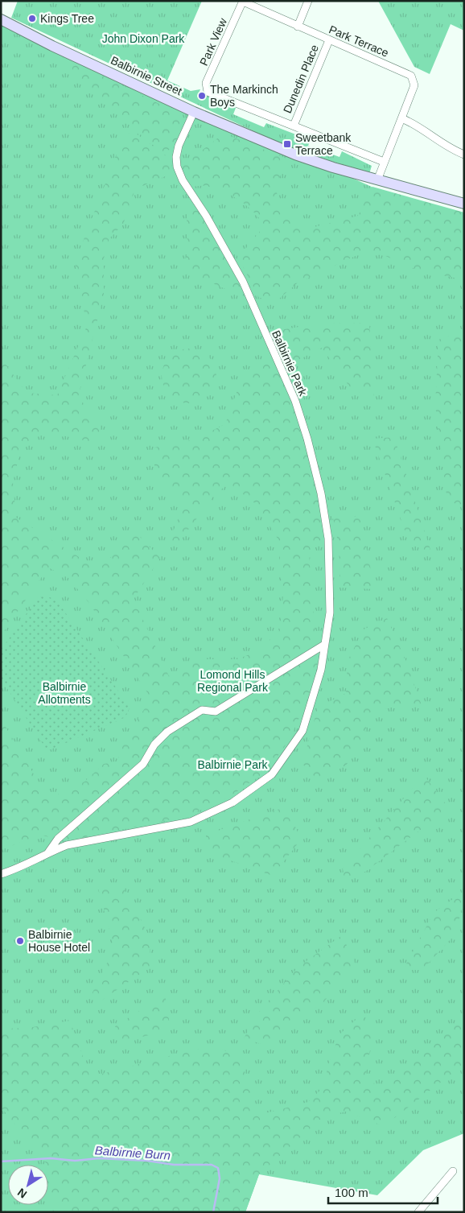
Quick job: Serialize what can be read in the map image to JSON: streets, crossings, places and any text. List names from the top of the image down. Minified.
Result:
{"streets":{"main road":["Balbirnie Street"],"street":["Park Terrace","Park View","Dunedin Place","Balbirnie Park"]},"crossings":[["Park Terrace","Park View"],["Park Terrace","Dunedin Place"],["Park View","Dunedin Place"],["Balbirnie Street","Balbirnie Park"]],"water":["Balbirnie Burn"],"parks":["John Dixon Park","Lomond Hills Regional Park","Balbirnie Allotments","Balbirnie Park"],"places":{"other":["Kings Tree","The Markinch Boys","Balbirnie House Hotel"],"transit":["Sweetbank Terrace"]},"scale_bar":"100 m","north":"bottom left"}
